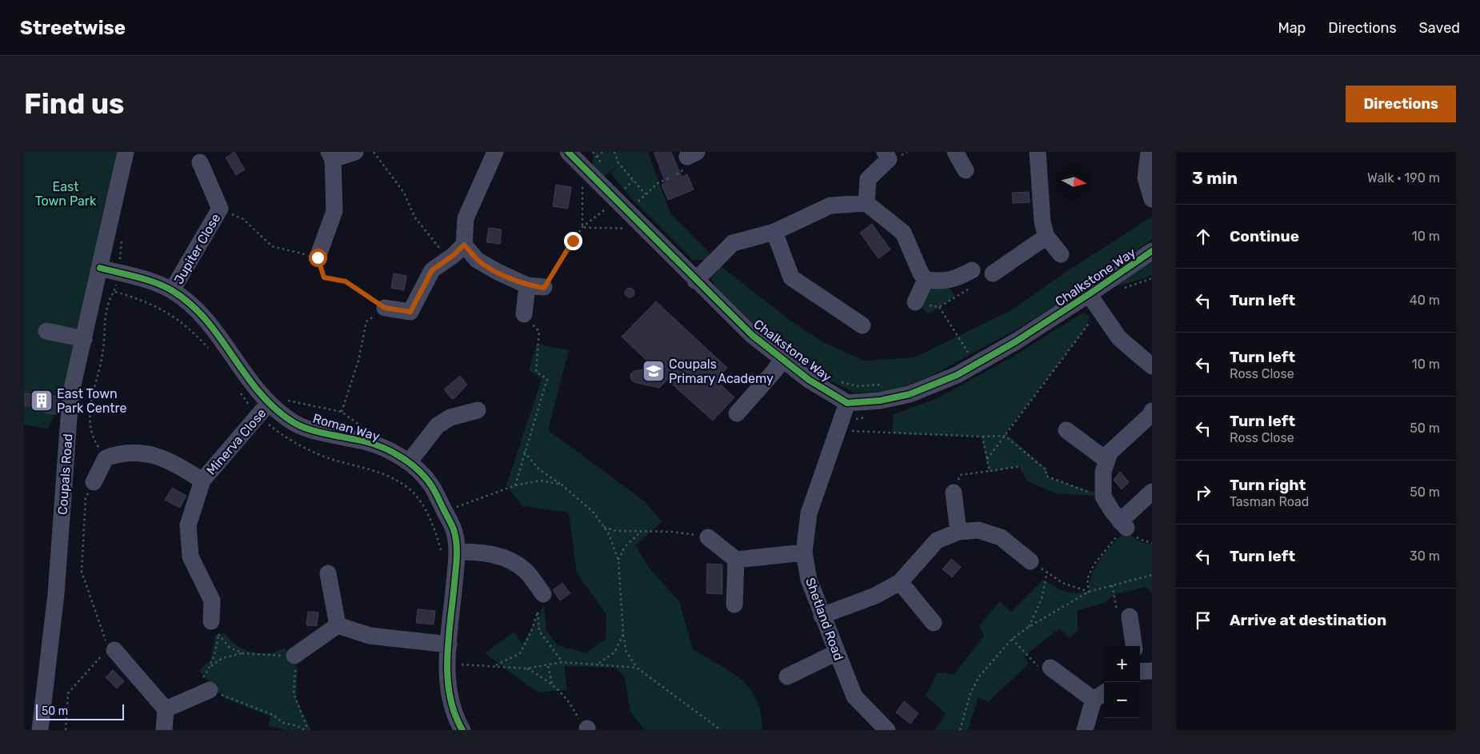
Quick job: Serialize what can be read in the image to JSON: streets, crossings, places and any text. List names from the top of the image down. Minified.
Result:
{"streets":{"street":["Jupiter Close","Chalkstone Way","Roman Way","Minerva Close","Coupals Road","Shetland Road"]},"crossings":[["Jupiter Close","Roman Way"],["Chalkstone Way","Shetland Road"],["Roman Way","Minerva Close"],["Roman Way","Coupals Road"]],"parks":["East Town Park"],"places":{"school or university":["Coupals Primary Academy"],"building":["East Town Park Centre"]},"scale_bar":"50 m","north":"right","page":{"header":"Streetwise","nav":["Map","Directions","Saved"],"buttons":"Directions","title":"Find us","heading":["3 min","Walk · 190 m"],"list":[["Continue","10 m"],["Turn left","40 m"],["Turn left","Ross Close","10 m"],["Turn left","Ross Close","50 m"],["Turn right","Tasman Road","50 m"],["Turn left","30 m"],"Arrive at destination"],"map_buttons":["+","−"],"scale":"50 m"}}
